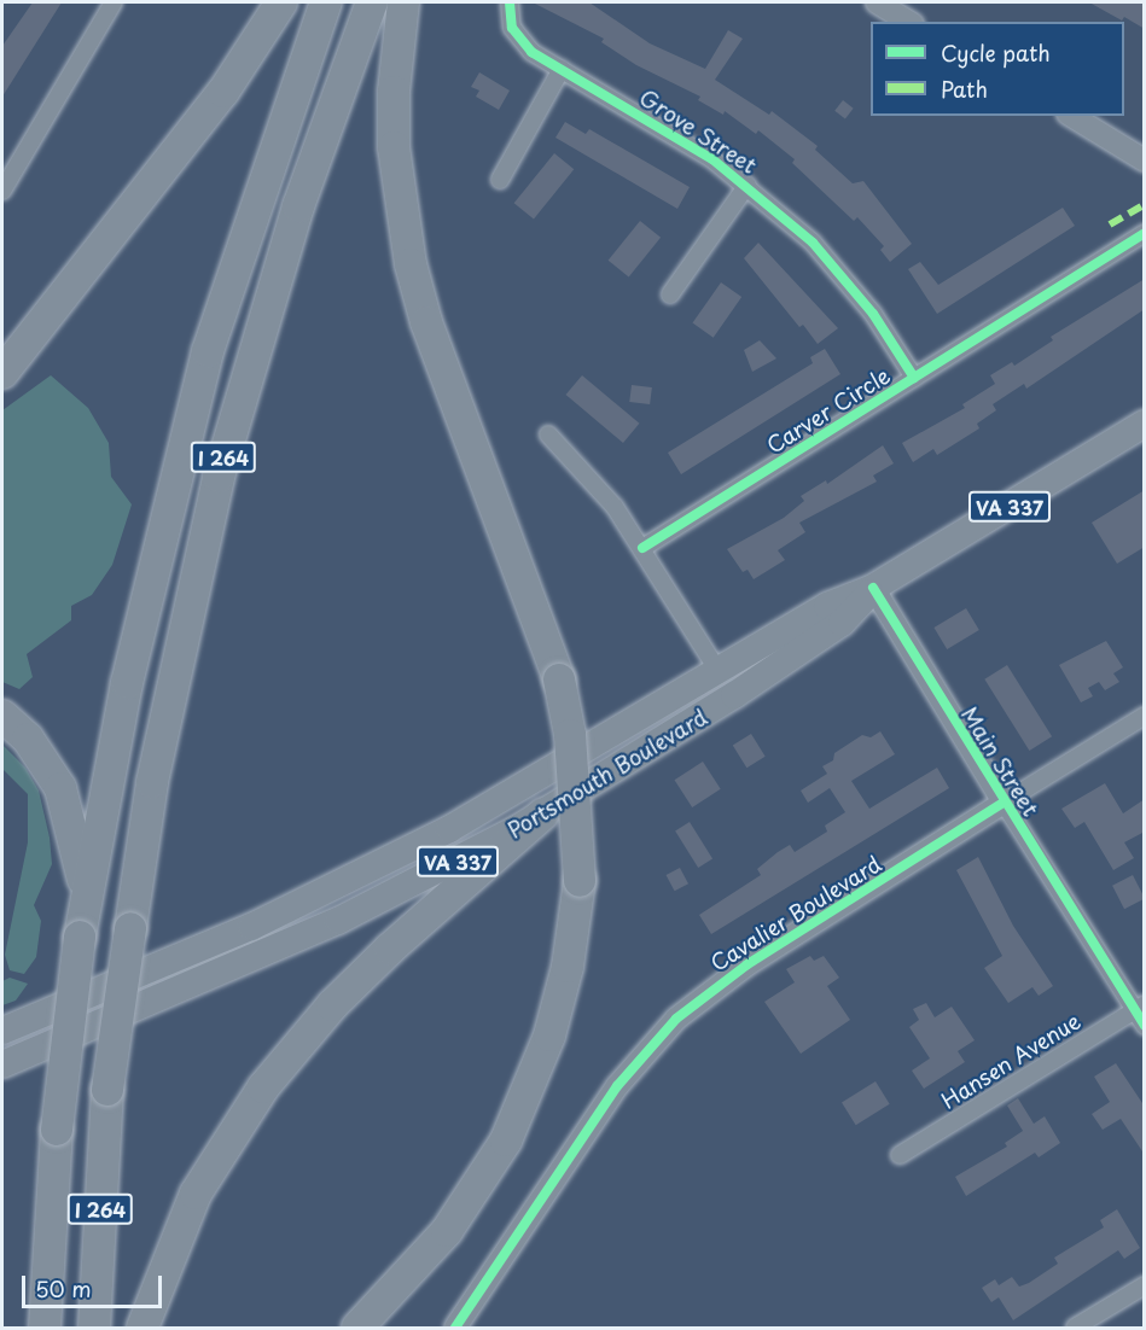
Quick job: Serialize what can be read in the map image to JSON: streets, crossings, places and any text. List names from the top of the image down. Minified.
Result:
{"streets":{"highway":["I 264"],"main road":["VA 337","Portsmouth Boulevard"],"street":["Grove Street","Carver Circle","Main Street","Cavalier Boulevard","Hansen Avenue"]},"crossings":[["Grove Street","Carver Circle"],["Main Street","Portsmouth Boulevard"],["Main Street","Cavalier Boulevard"],["Main Street","Hansen Avenue"]],"legend":["Cycle path","Path"],"scale_bar":"50 m"}
